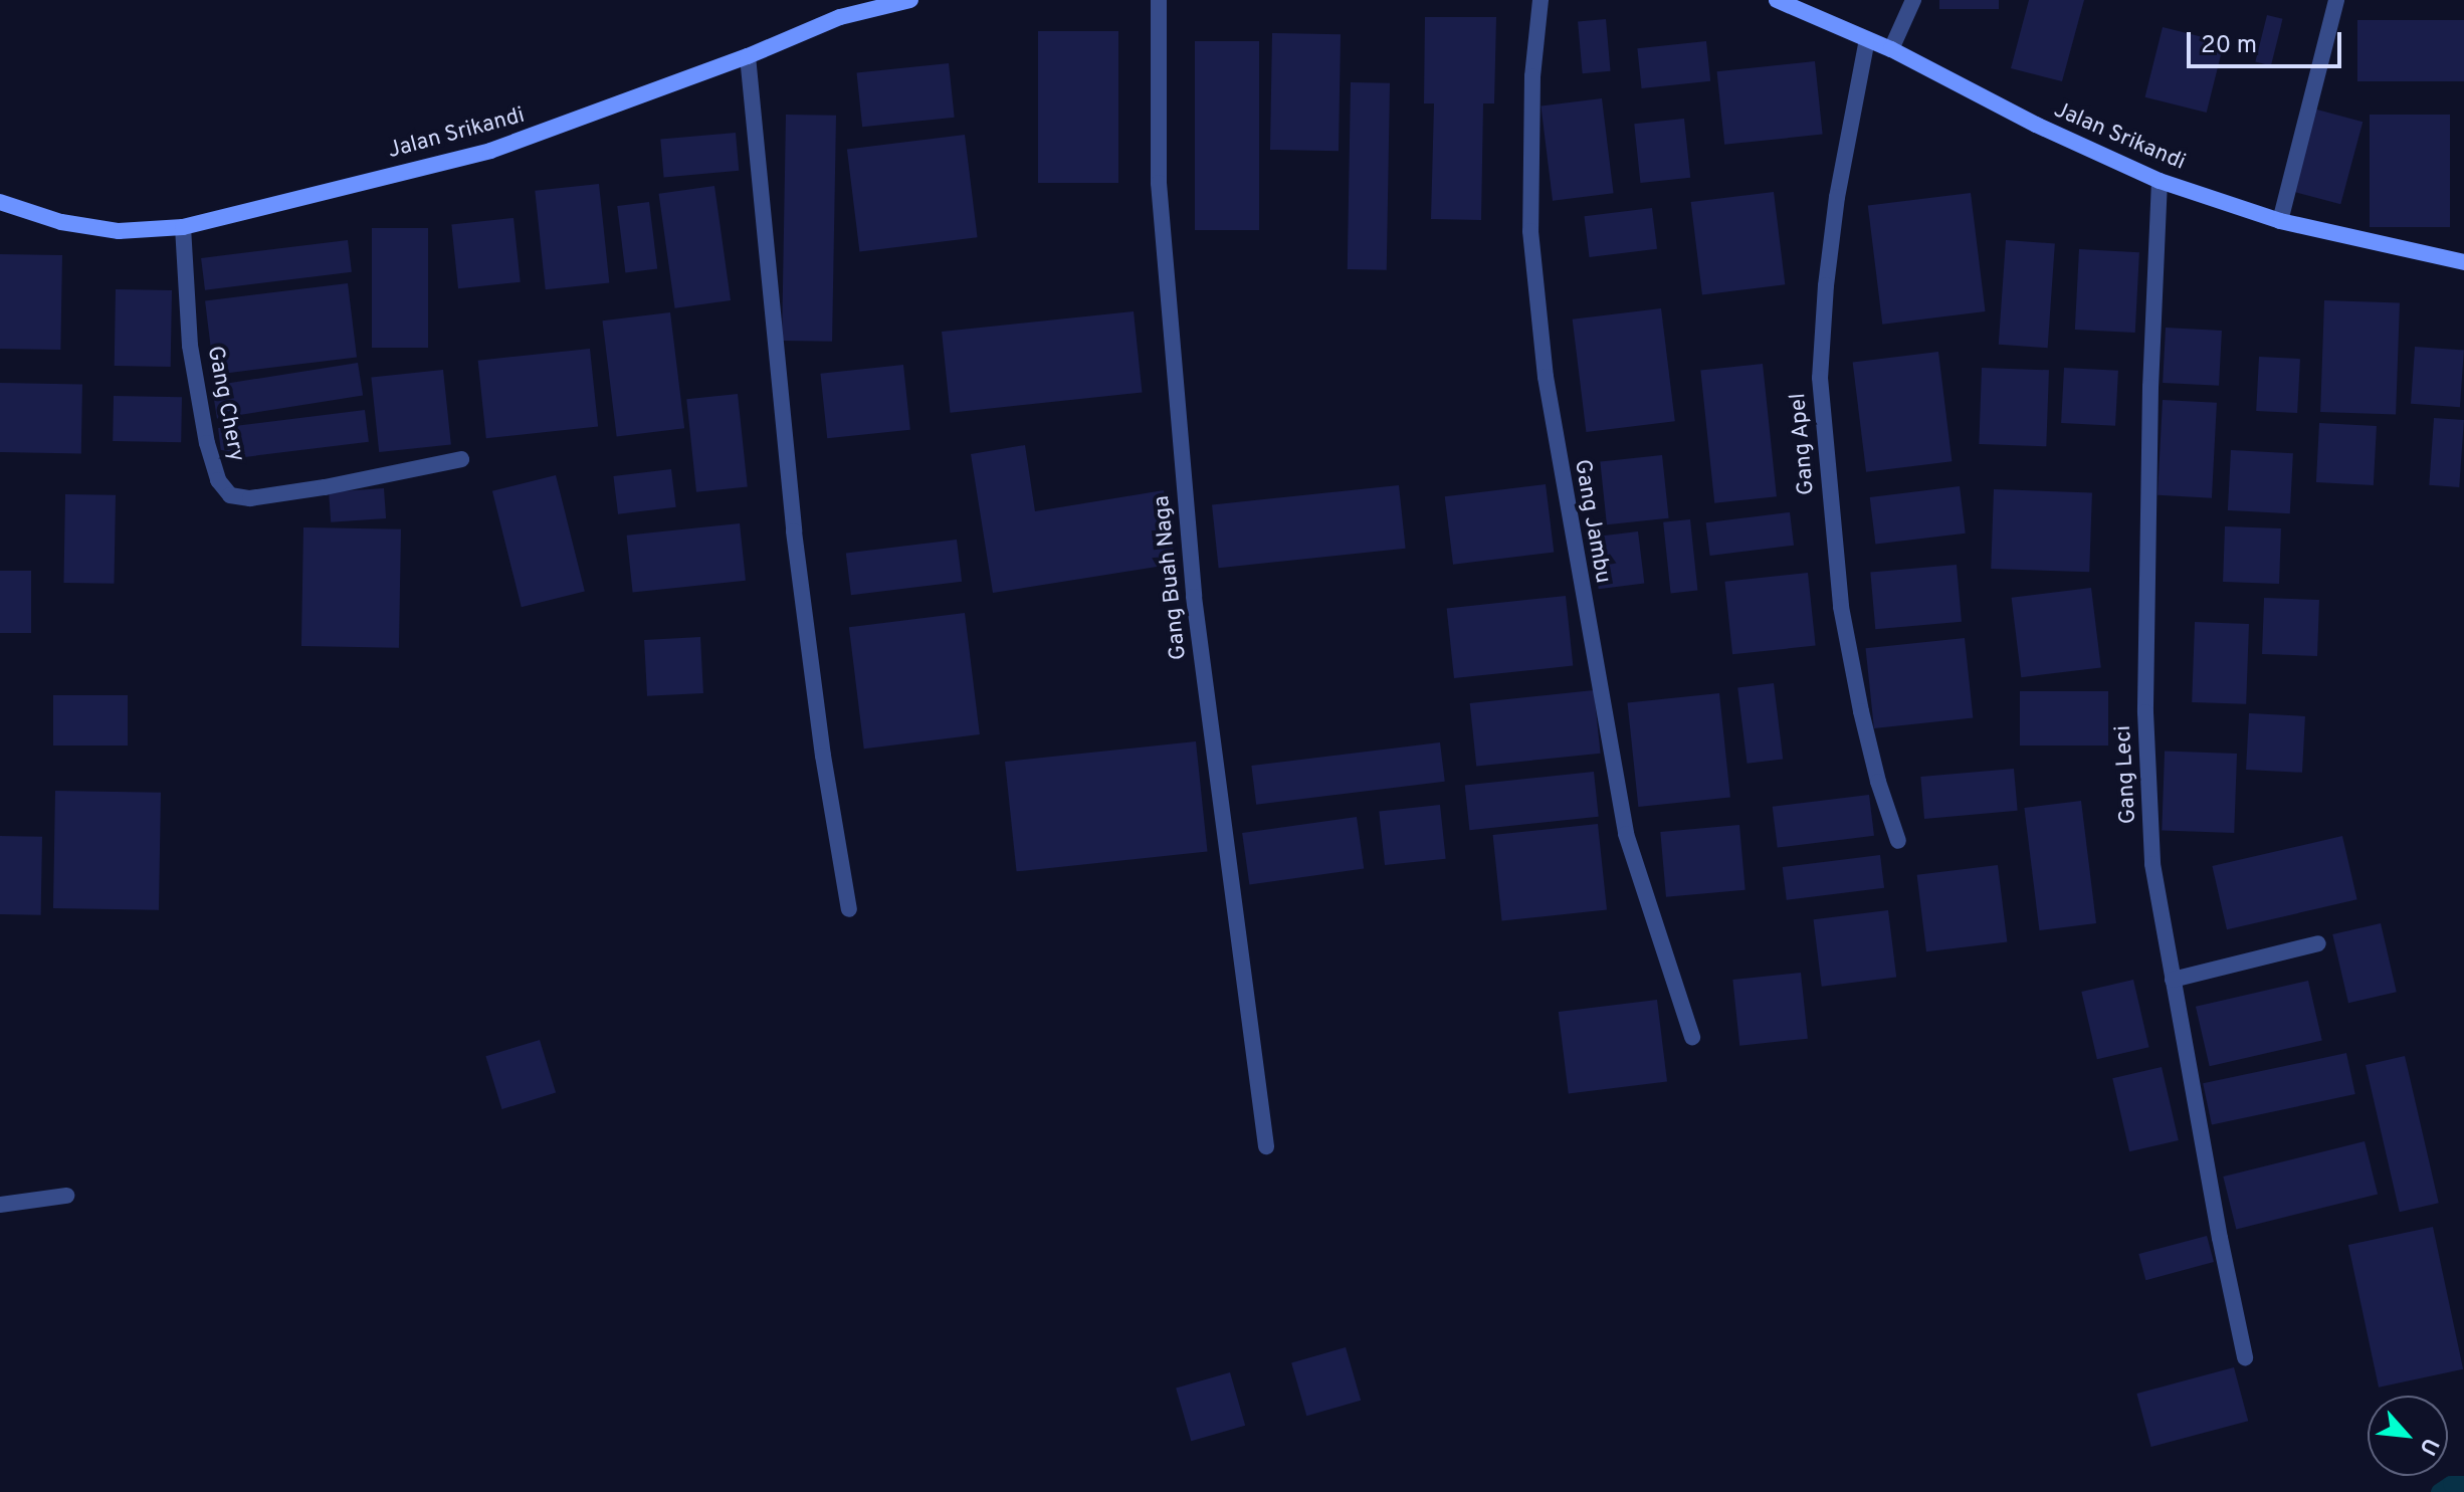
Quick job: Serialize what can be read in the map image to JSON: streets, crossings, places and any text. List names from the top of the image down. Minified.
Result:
{"streets":{"street":["Jalan Srikandi","Gang Chery","Gang Apel","Gang Jambu","Gang Buah Naga","Gang Leci"]},"crossings":[["Jalan Srikandi","Gang Chery"],["Jalan Srikandi","Gang Apel"],["Jalan Srikandi","Gang Leci"]],"scale_bar":"20 m","north":"bottom right"}
